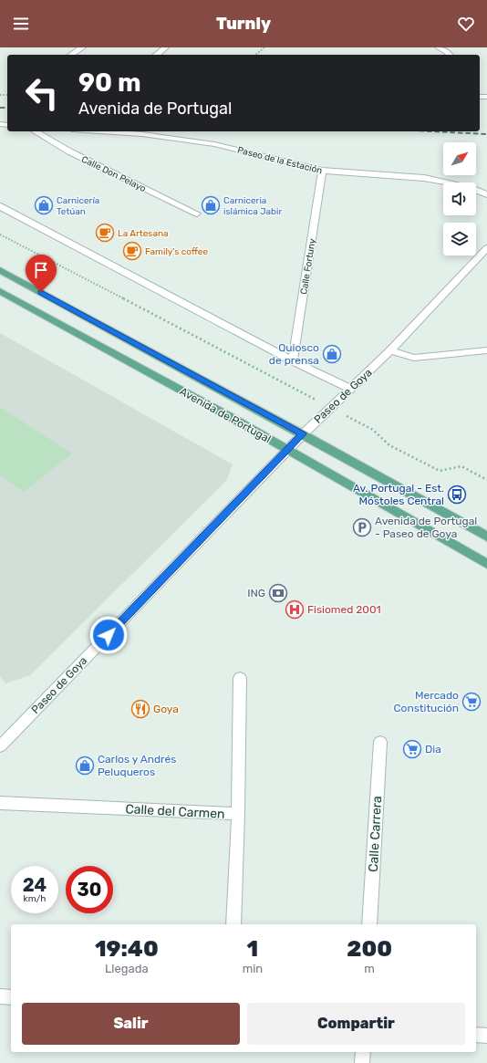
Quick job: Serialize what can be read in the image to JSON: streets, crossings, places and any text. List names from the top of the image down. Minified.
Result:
{"streets":{"main road":["Avenida de Portugal"],"street":["Paseo de la Estación","Calle Don Pelayo","Calle Fortuny","Paseo de Goya","Calle del Carmen","Calle Carrera"]},"crossings":[["Paseo de la Estación","Calle Fortuny"],["Paseo de Goya","Avenida de Portugal"]],"places":{"shop":["Carnicería Tetúan","Carniceria islámica Jabir","Quiosco de prensa","Carlos y Andrés Peluqueros"],"cafe":["La Artesana","Family's coffee"],"bus stop":["Av. Portugal - Est. Móstoles Central"],"parking":["Avenida de Portugal - Paseo de Goya"],"bank":["ING"],"hospital":["Fisiomed 2001"],"supermarket":["Mercado Constitución","Dia"],"restaurant":["Goya"]},"north":"top right","page":{"header":"Turnly","turn":["90 m","Avenida de Portugal"],"speed":"24 km/h","limit":"30","eta":["19:40","Llegada","1","min","200","m"],"buttons":["Salir","Compartir"]}}
